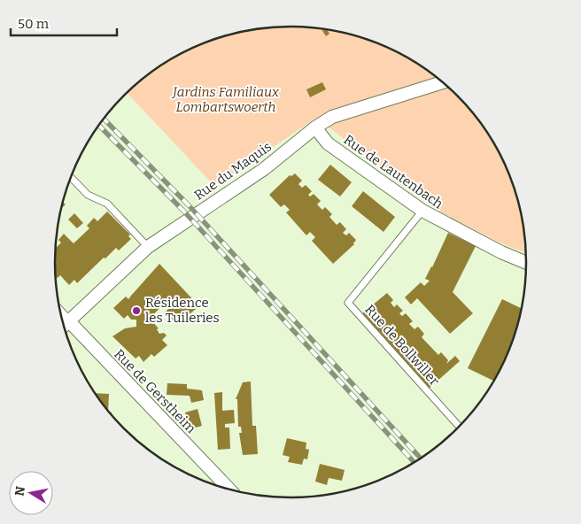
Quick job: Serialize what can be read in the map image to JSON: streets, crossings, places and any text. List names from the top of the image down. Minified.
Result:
{"streets":{"street":["Rue du Maquis","Rue de Lautenbach","Rue de Gerstheim"],"lane":["Rue de Bollwiller"]},"crossings":[["Rue du Maquis","Rue de Lautenbach"],["Rue du Maquis","Rue de Gerstheim"],["Rue de Lautenbach","Rue de Bollwiller"]],"parks":["Jardins Familiaux Lombartswoerth"],"places":["Résidence les Tuileries"],"scale_bar":"50 m","north":"left"}
